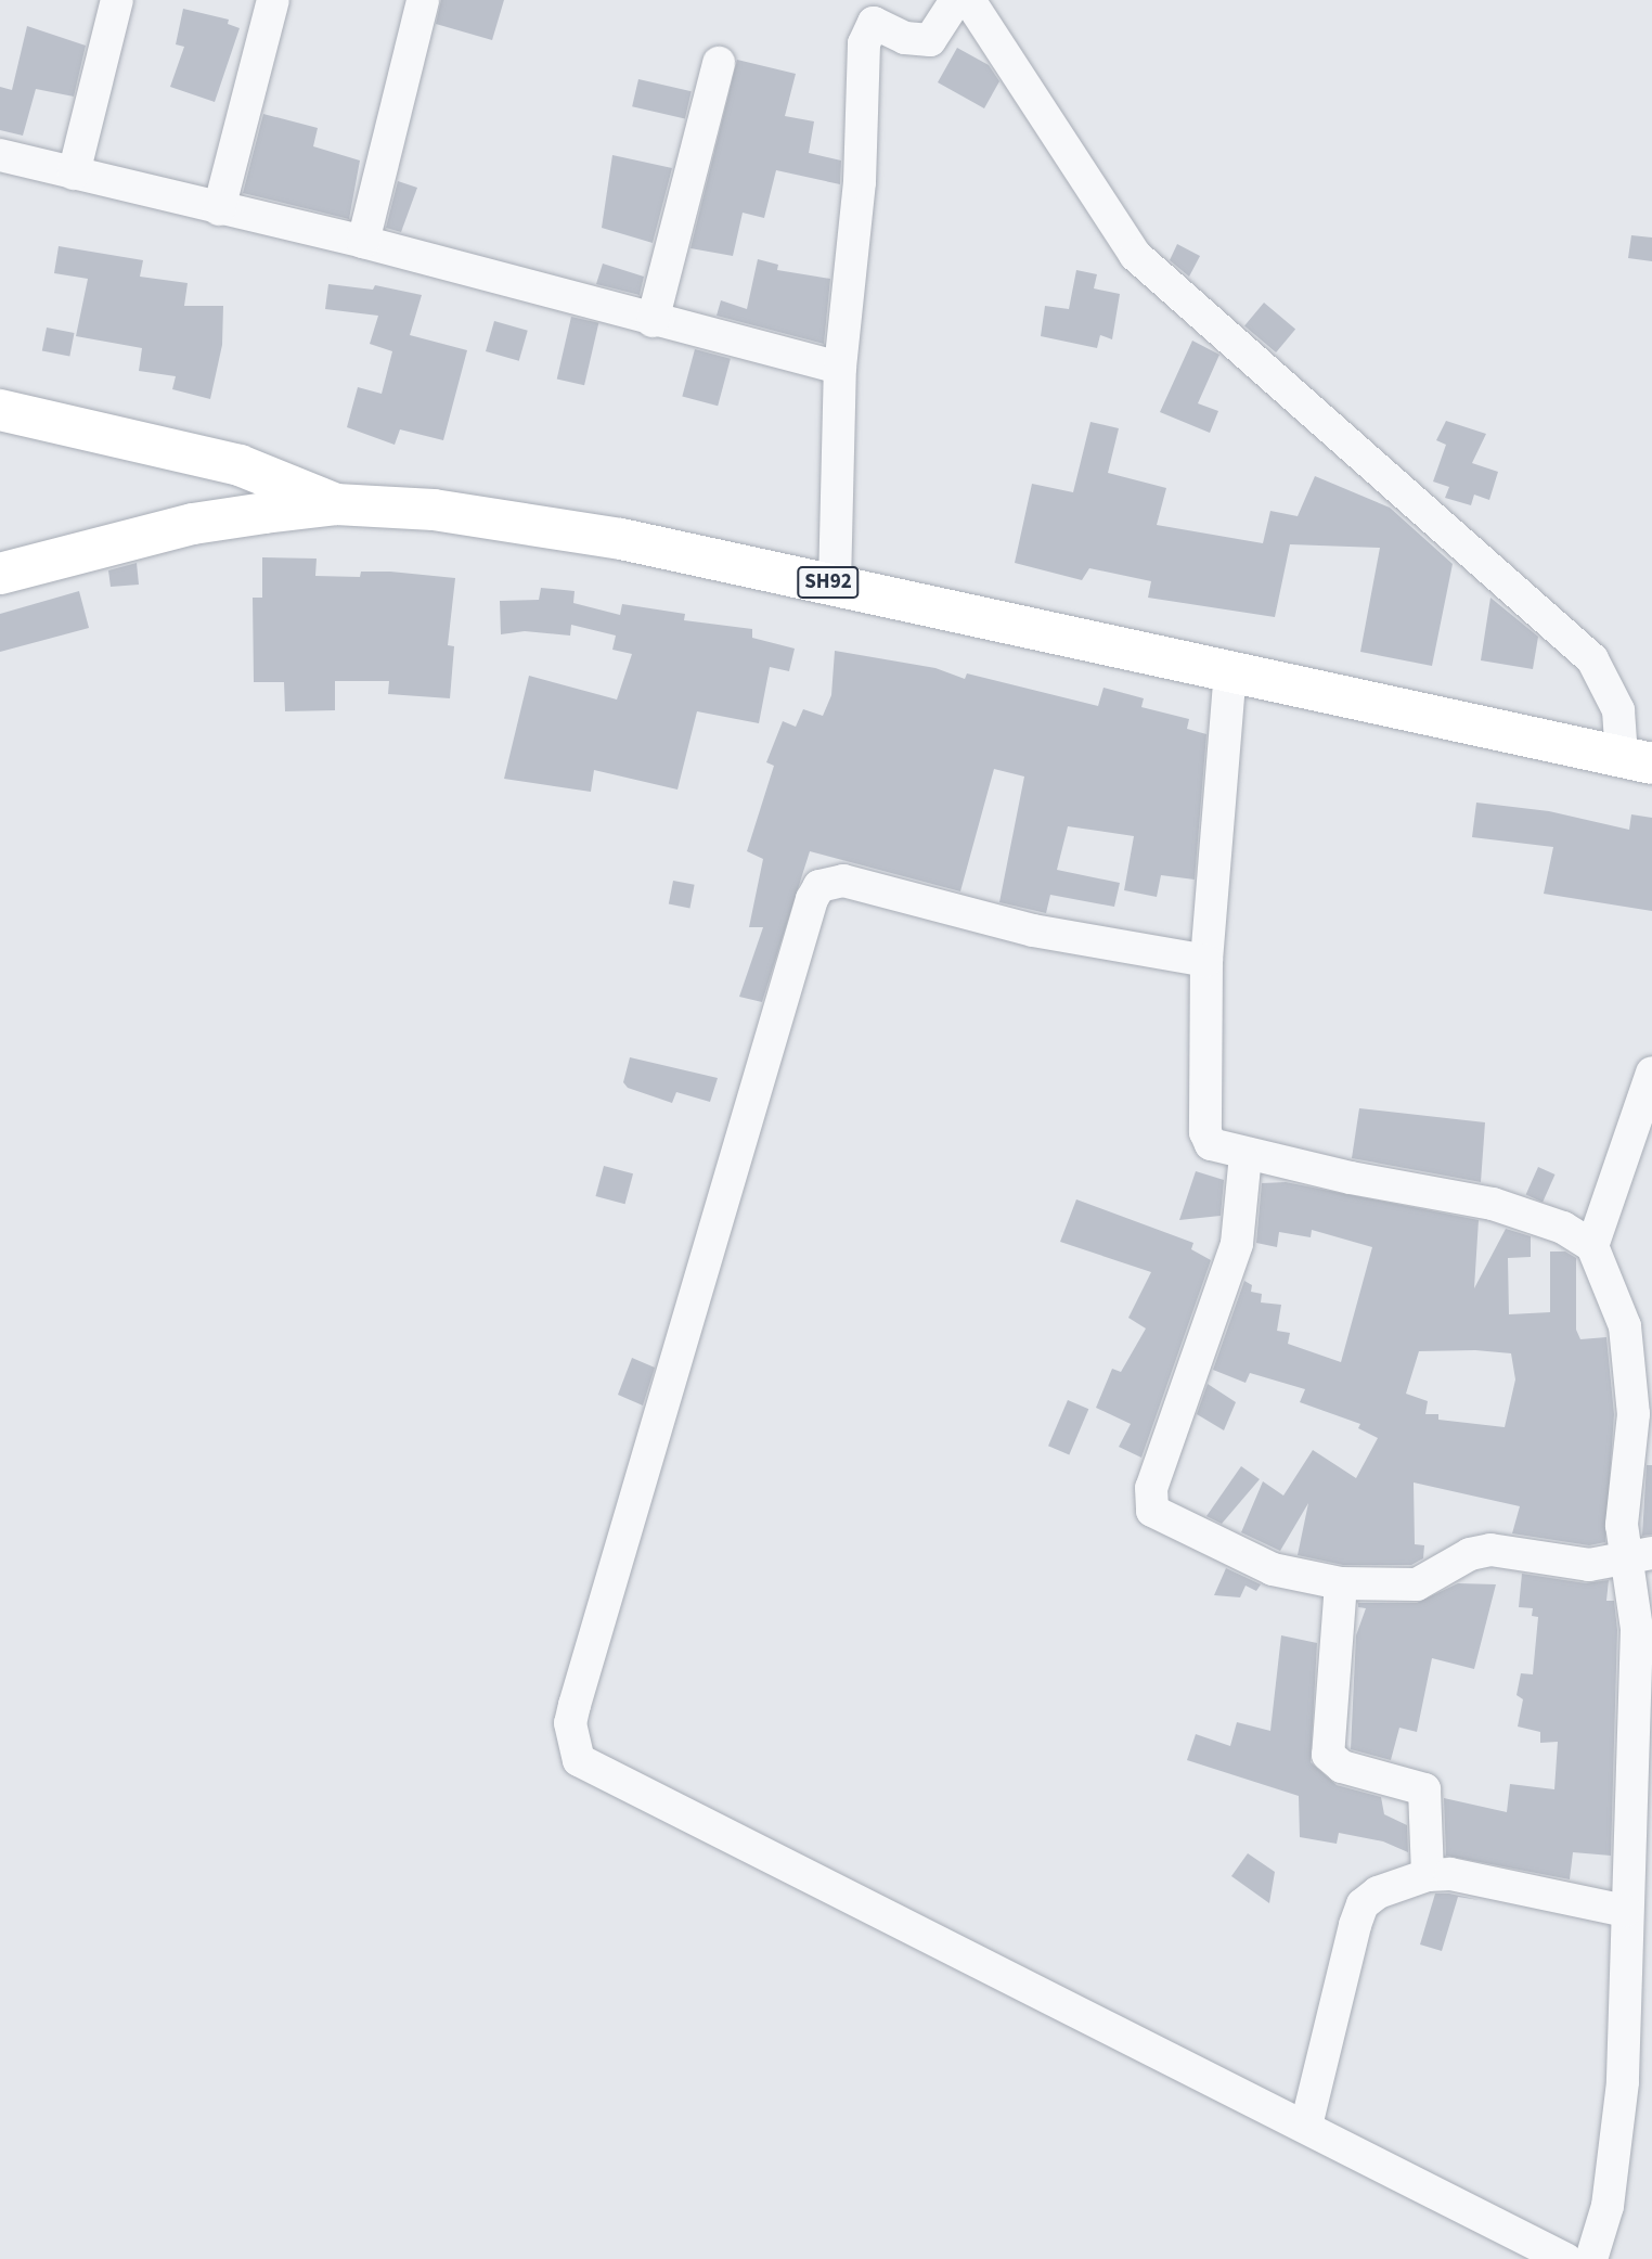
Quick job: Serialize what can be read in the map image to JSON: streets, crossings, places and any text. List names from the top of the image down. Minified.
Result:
{"streets":{"main road":["SH92"]}}
